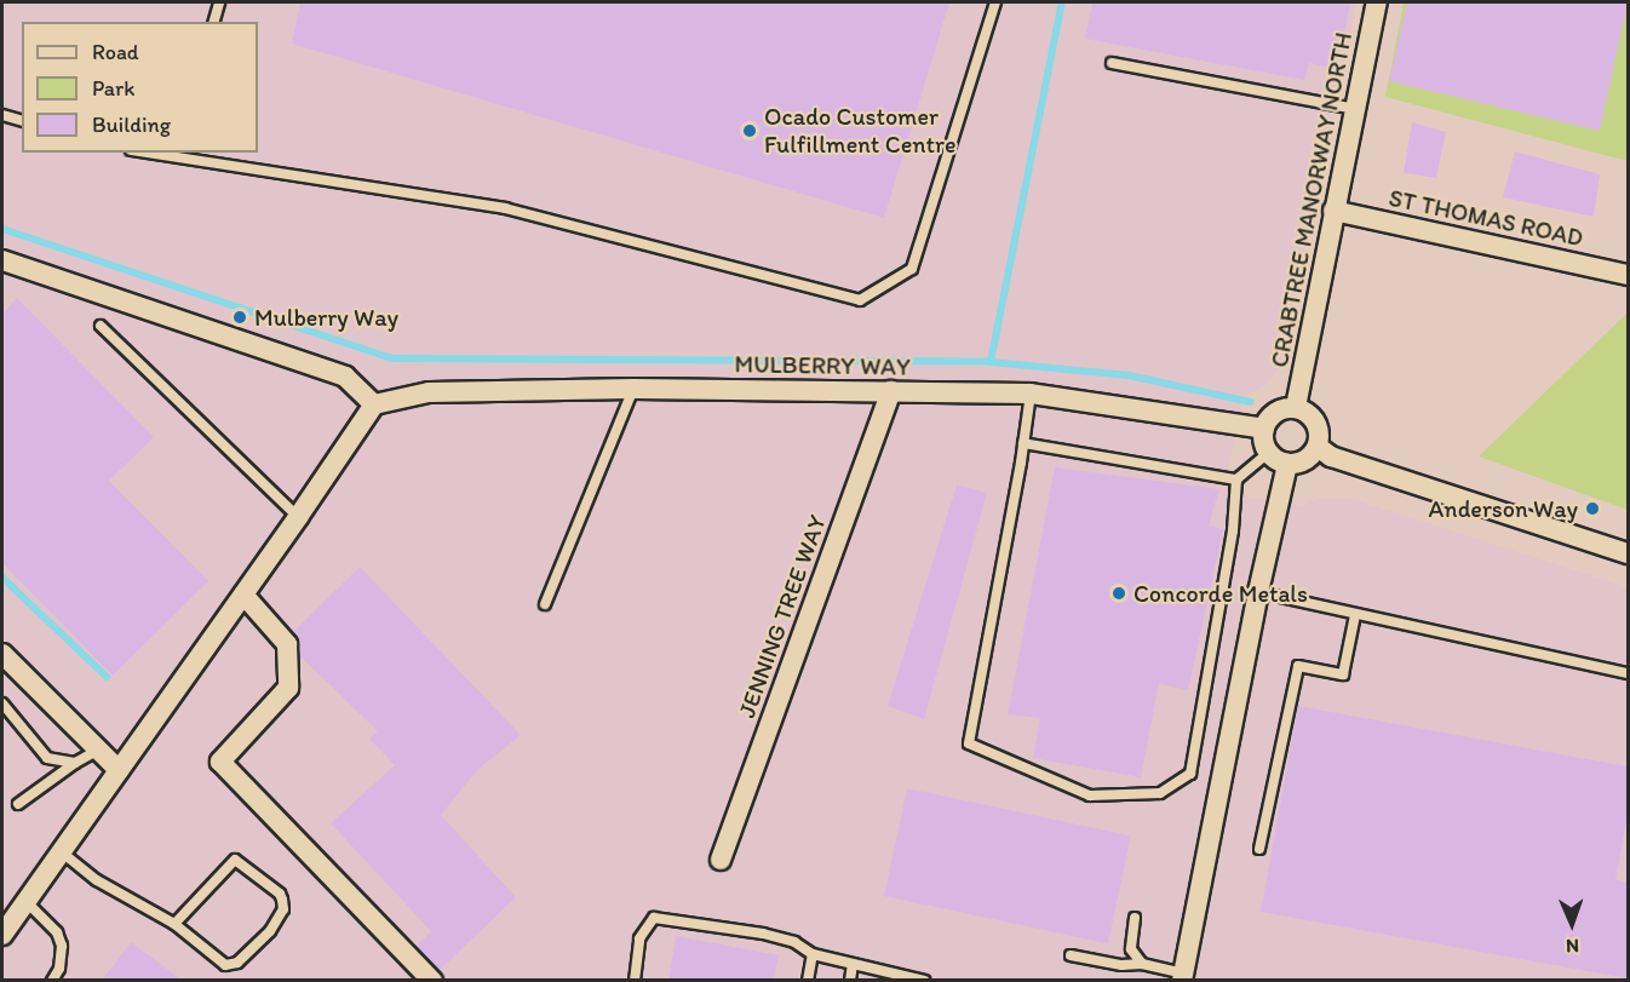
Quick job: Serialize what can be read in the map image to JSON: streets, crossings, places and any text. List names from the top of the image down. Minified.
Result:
{"streets":{"street":["CRABTREE MANORWAY NORTH","ST THOMAS ROAD","MULBERRY WAY","JENNING TREE WAY"]},"crossings":[["CRABTREE MANORWAY NORTH","ST THOMAS ROAD"],["CRABTREE MANORWAY NORTH","MULBERRY WAY"],["MULBERRY WAY","JENNING TREE WAY"]],"places":["Ocado Customer Fulfillment Centre","Mulberry Way","Anderson Way","Concorde Metals"],"legend":["Road","Park","Building"],"north":"bottom"}
